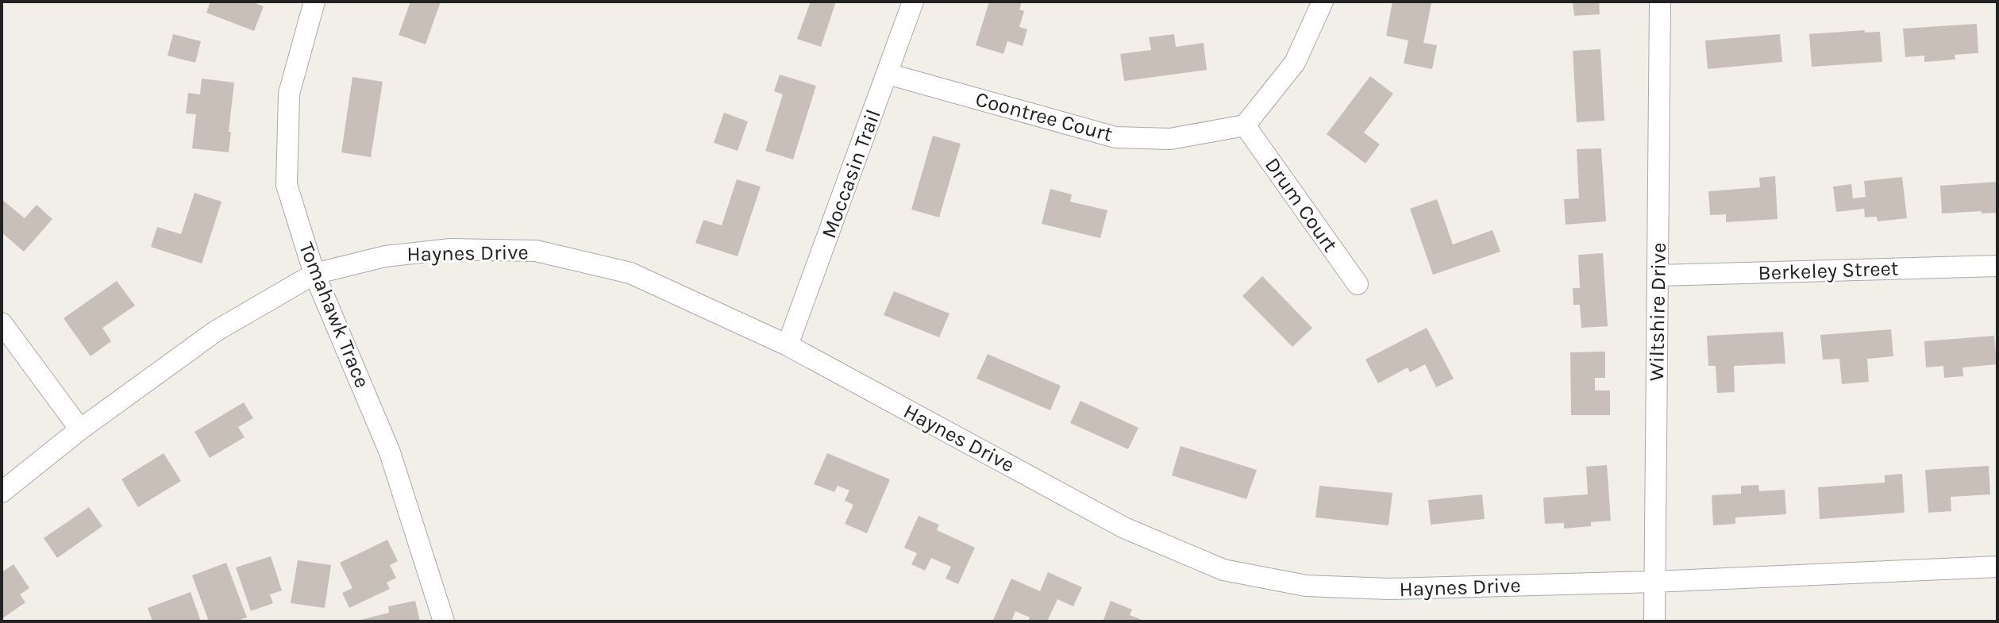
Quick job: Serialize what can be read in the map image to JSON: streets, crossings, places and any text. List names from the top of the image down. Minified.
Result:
{"streets":{"street":["Coontree Court","Moccasin Trail","Drum Court","Haynes Drive","Berkeley Street","Wiltshire Drive","Tomahawk Trace"]},"crossings":[["Coontree Court","Moccasin Trail"],["Coontree Court","Drum Court"],["Moccasin Trail","Haynes Drive"],["Haynes Drive","Wiltshire Drive"],["Haynes Drive","Tomahawk Trace"],["Berkeley Street","Wiltshire Drive"]]}
